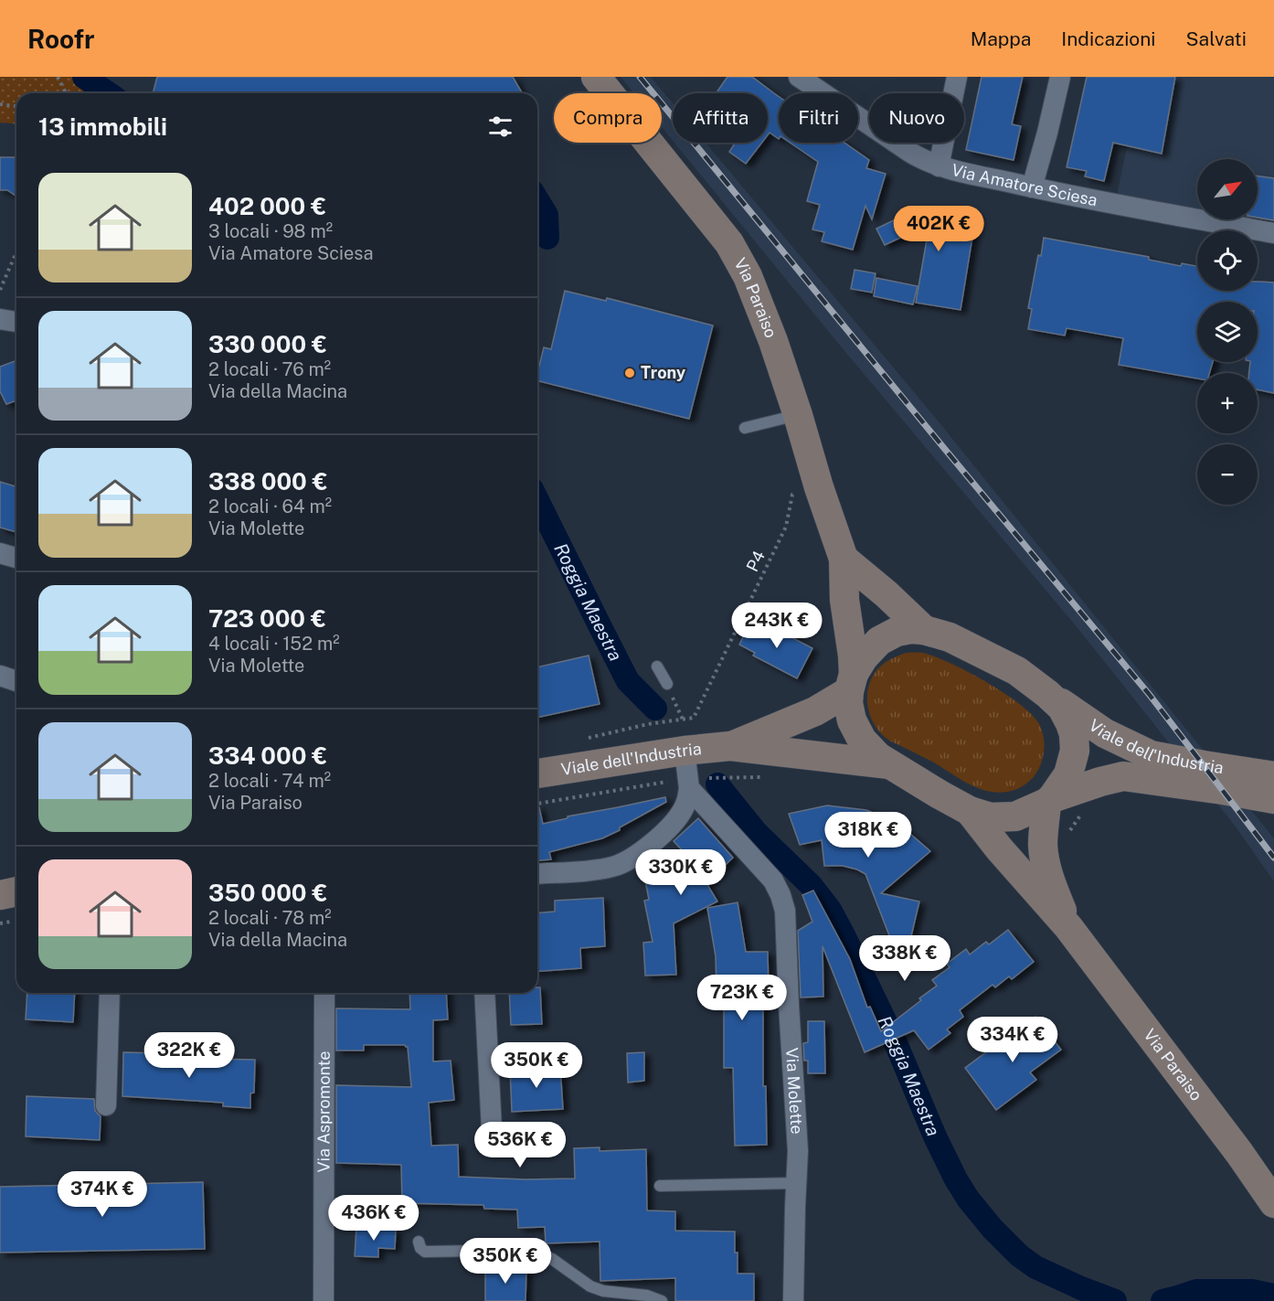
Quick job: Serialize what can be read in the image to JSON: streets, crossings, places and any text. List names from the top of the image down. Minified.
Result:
{"streets":{"main road":["Via Paraiso","Viale dell'Industria"],"street":["Via Amatore Sciesa","Via Molette","Via Aspromonte"],"path":["P4"]},"crossings":[["Via Paraiso","P4"],["Via Paraiso","Viale dell'Industria"],["Viale dell'Industria","Via Molette"]],"water":["Roggia Maestra"],"places":["Trony"],"north":"top right","page":{"header":"Roofr","nav":["Mappa","Indicazioni","Salvati"],"chip":["Compra","Affitta","Filtri","Nuovo"],"heading":"13 immobili","map_buttons":["+","−"],"list":[{"name":"402 000 €","note":"3 locali · 98 m² · Via Amatore Sciesa"},{"name":"330 000 €","note":"2 locali · 76 m² · Via della Macina"},{"name":"338 000 €","note":"2 locali · 64 m² · Via Molette"},{"name":"723 000 €","note":"4 locali · 152 m² · Via Molette"},{"name":"334 000 €","note":"2 locali · 74 m² · Via Paraiso"},{"name":"350 000 €","note":"2 locali · 78 m² · Via della Macina"}],"price":["402K €","243K €","318K €","330K €","338K €","723K €","334K €","322K €","350K €","536K €","374K €","436K €","350K €"]}}
